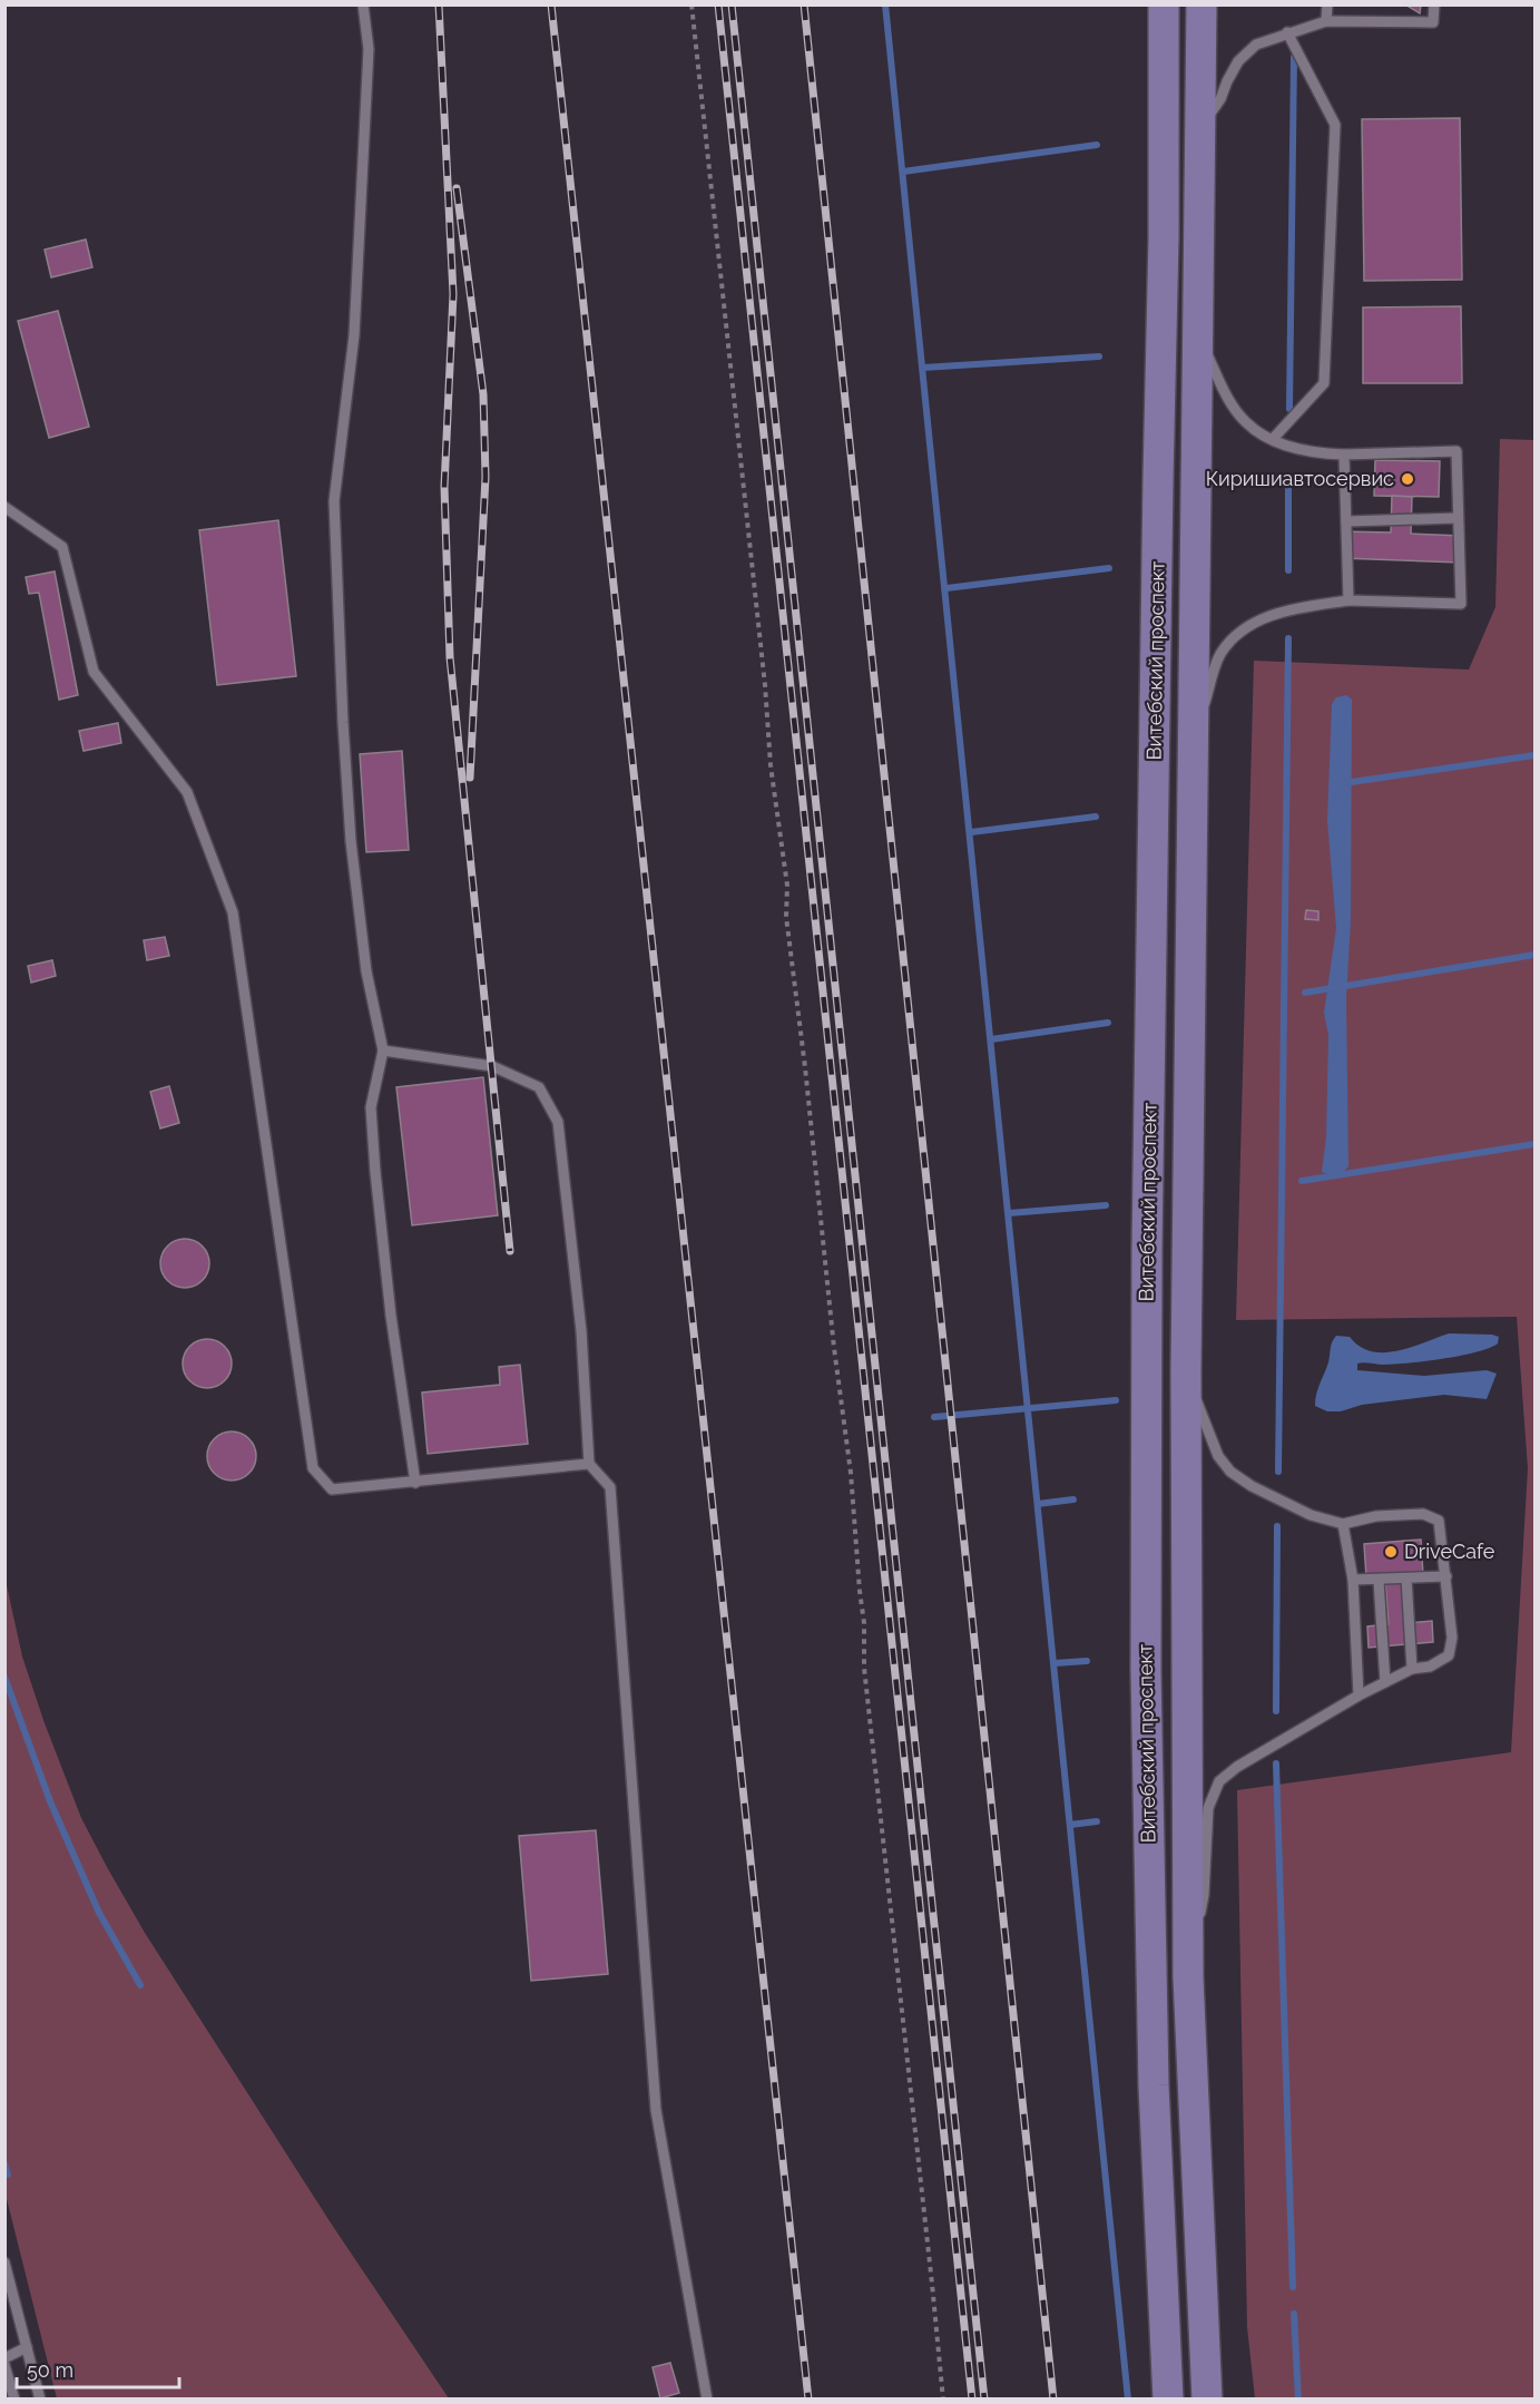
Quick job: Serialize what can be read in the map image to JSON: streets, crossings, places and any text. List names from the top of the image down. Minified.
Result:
{"streets":{"main road":["Витебский проспект"]},"places":["Киришиавтосервис","DriveCafe"],"scale_bar":"50 m"}
